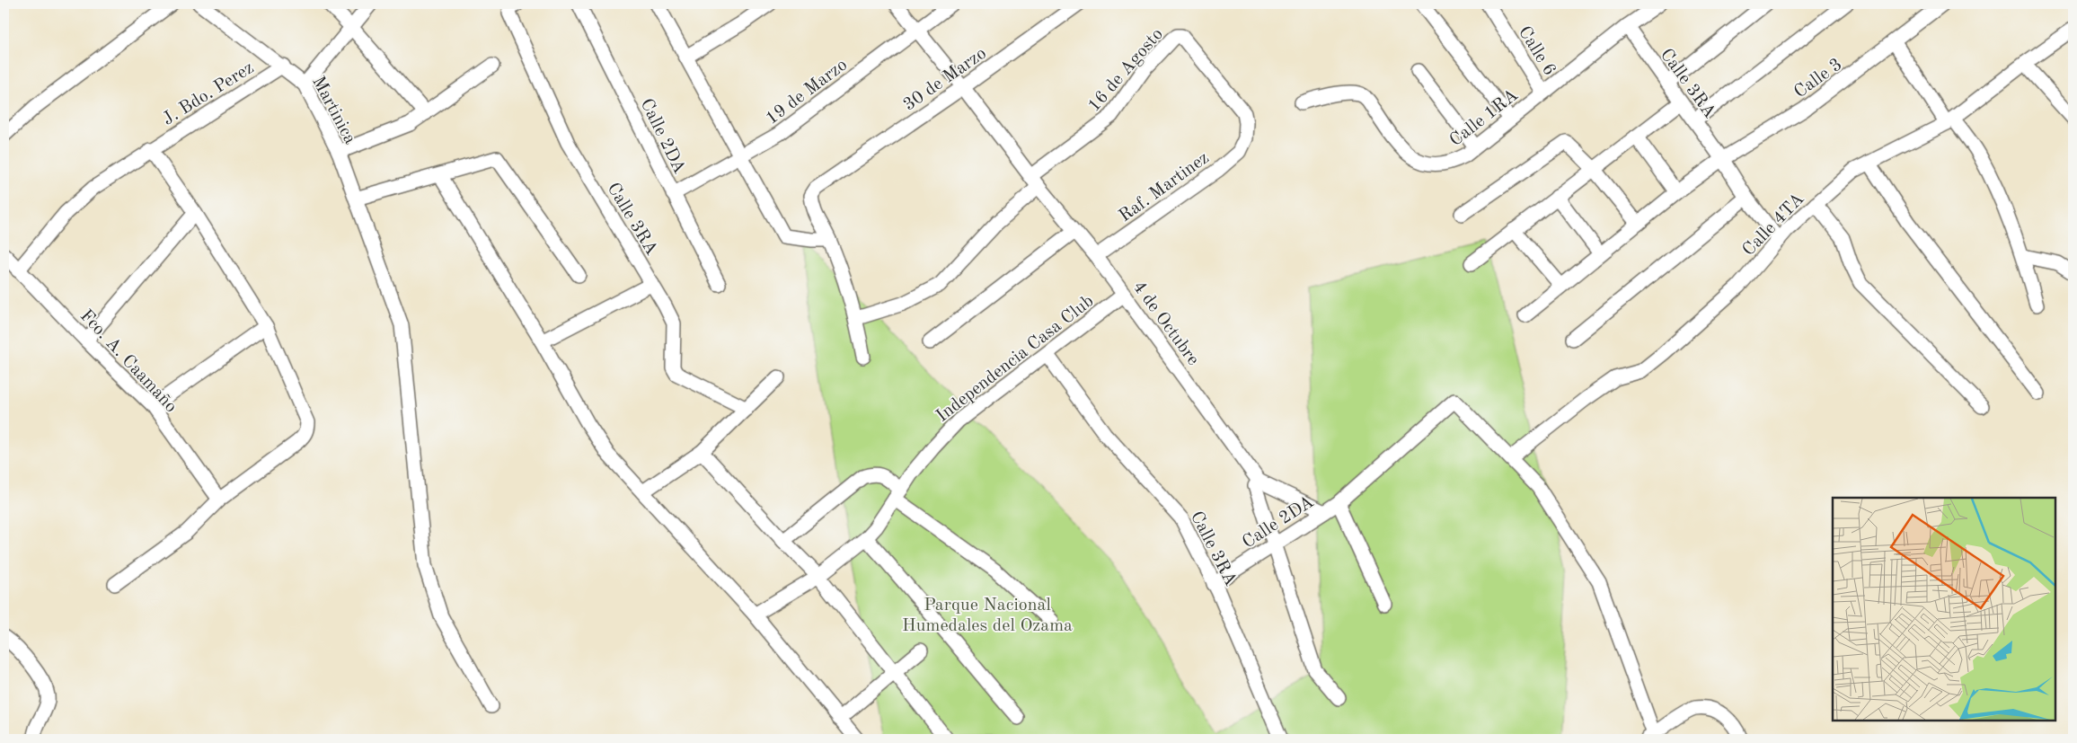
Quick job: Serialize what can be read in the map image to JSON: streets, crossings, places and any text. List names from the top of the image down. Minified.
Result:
{"streets":{"street":["Calle 6","16 de Agosto","Calle 3","30 de Marzo","Calle 3RA","19 de Marzo","J. Bdo. Perez","Martinica","Calle 1RA","Calle 2DA","Raf. Martinez","Calle 4TA","4 de Octubre","Independencia Casa Club","Fco. A. Caamaño"]},"crossings":[["Calle 6","Calle 1RA"],["16 de Agosto","Raf. Martinez"],["16 de Agosto","4 de Octubre"],["Calle 3","Calle 3RA"],["30 de Marzo","4 de Octubre"],["Calle 3RA","Calle 1RA"],["Calle 3RA","Calle 2DA"],["Calle 3RA","Calle 4TA"],["Calle 3RA","Independencia Casa Club"],["19 de Marzo","Calle 2DA"],["19 de Marzo","4 de Octubre"],["J. Bdo. Perez","Martinica"],["J. Bdo. Perez","Fco. A. Caamaño"],["Calle 2DA","Calle 4TA"],["Calle 2DA","4 de Octubre"],["Raf. Martinez","4 de Octubre"],["4 de Octubre","Independencia Casa Club"]],"parks":["Parque Nacional Humedales del Ozama"]}
